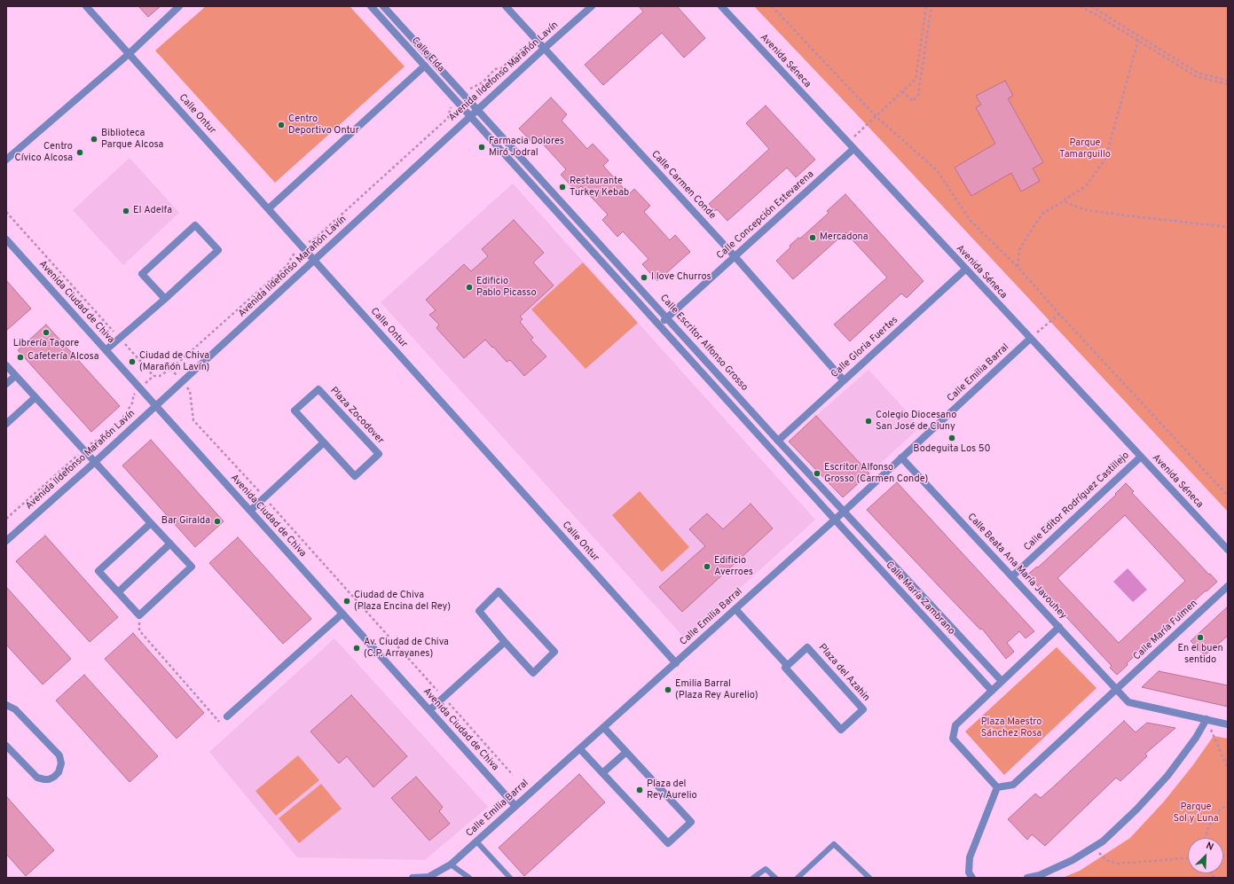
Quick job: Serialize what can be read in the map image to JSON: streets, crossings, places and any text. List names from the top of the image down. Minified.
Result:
{"streets":{"street":["Calle Elda","Avenida Séneca","Avenida Ildefonso Marañón Lavín","Calle Ontur","Calle Carmen Conde","Calle Concepción Estevarena","Avenida Ciudad de Chiva","Calle Escritor Alfonso Grosso","Calle Gloria Fuertes","Calle Emilia Barral","Plaza Zocodover","Calle Editor Rodríguez Castillejo","Calle Beata Ana María Javouhey","Calle María Zambrano","Calle María Fulmen","Plaza del Azahin"]},"crossings":[["Calle Elda","Avenida Ildefonso Marañón Lavín"],["Calle Elda","Calle Escritor Alfonso Grosso"],["Avenida Séneca","Calle Concepción Estevarena"],["Avenida Séneca","Calle Gloria Fuertes"],["Avenida Séneca","Calle Emilia Barral"],["Avenida Séneca","Calle Editor Rodríguez Castillejo"],["Avenida Ildefonso Marañón Lavín","Calle Ontur"],["Avenida Ildefonso Marañón Lavín","Calle Carmen Conde"],["Avenida Ildefonso Marañón Lavín","Avenida Ciudad de Chiva"],["Avenida Ildefonso Marañón Lavín","Calle Escritor Alfonso Grosso"],["Calle Ontur","Calle Emilia Barral"],["Calle Carmen Conde","Calle Concepción Estevarena"],["Calle Carmen Conde","Calle Gloria Fuertes"],["Calle Concepción Estevarena","Calle Escritor Alfonso Grosso"],["Avenida Ciudad de Chiva","Calle Emilia Barral"],["Calle Escritor Alfonso Grosso","Calle Gloria Fuertes"],["Calle Escritor Alfonso Grosso","Calle Emilia Barral"],["Calle Escritor Alfonso Grosso","Calle María Zambrano"],["Calle Emilia Barral","Calle Beata Ana María Javouhey"],["Calle Emilia Barral","Calle María Zambrano"],["Calle Emilia Barral","Plaza del Azahin"],["Calle Editor Rodríguez Castillejo","Calle Beata Ana María Javouhey"],["Calle Beata Ana María Javouhey","Calle María Fulmen"]],"parks":["Parque Tamarguillo","Plaza Maestro Sánchez Rosa","Parque Sol y Luna"],"places":["Centro Deportivo Ontur","Biblioteca Parque Alcosa","Farmacia Dolores Miró Jodral","Centro Cívico Alcosa","Restaurante Turkey Kebab","EI Adelfa","Mercadona","I love Churros","Edificio Pablo Picasso","Librería Tagore","Cafetería Alcosa","Ciudad de Chiva (Marañón Lavín)","Colegio Diocesano San José de Cluny","Bodeguita Los 50","Escritor Alfonso Grosso (Carmen Conde)","Bar Giralda","Edificio Averroes","Ciudad de Chiva (Plaza Encina del Rey)","En el buen sentido","Av. Ciudad de Chiva (C.P. Arrayanes)","Emilia Barral (Plaza Rey Aurelio)","Plaza del Rey Aurelio"],"north":"top right"}
